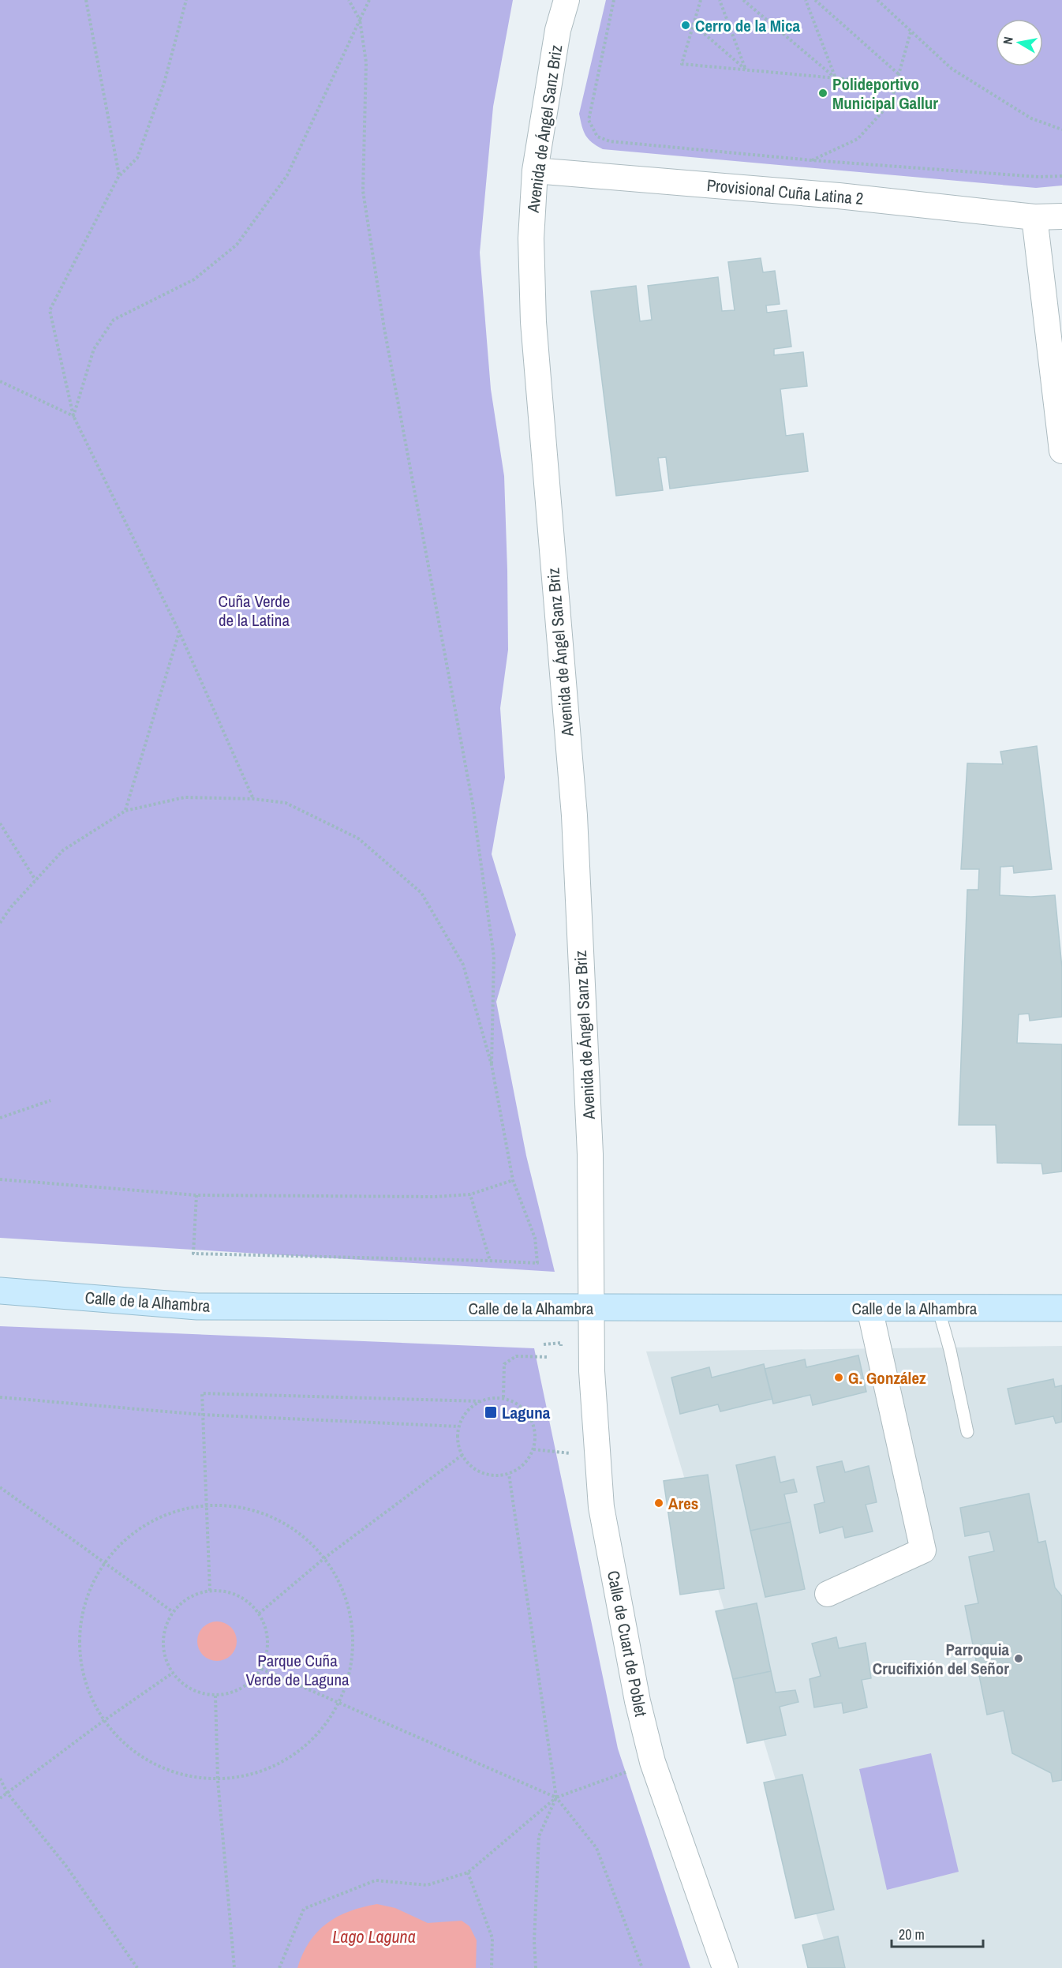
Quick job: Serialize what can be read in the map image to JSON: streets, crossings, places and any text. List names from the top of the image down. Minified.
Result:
{"streets":{"main road":["Calle de la Alhambra"],"street":["Avenida de Ángel Sanz Briz","Provisional Cuña Latina 2","Calle de Cuart de Poblet"]},"crossings":[["Avenida de Ángel Sanz Briz","Provisional Cuña Latina 2"],["Avenida de Ángel Sanz Briz","Calle de la Alhambra"],["Avenida de Ángel Sanz Briz","Calle de Cuart de Poblet"],["Calle de la Alhambra","Calle de Cuart de Poblet"]],"water":["Lago Laguna"],"parks":["Cuña Verde de la Latina","Parque Cuña Verde de Laguna"],"places":{"other":["Cerro de la Mica","Polideportivo Municipal Gallur","G. González","Ares","Parroquia Crucifixión del Señor"],"transit":["Laguna"]},"scale_bar":"20 m","north":"left"}
